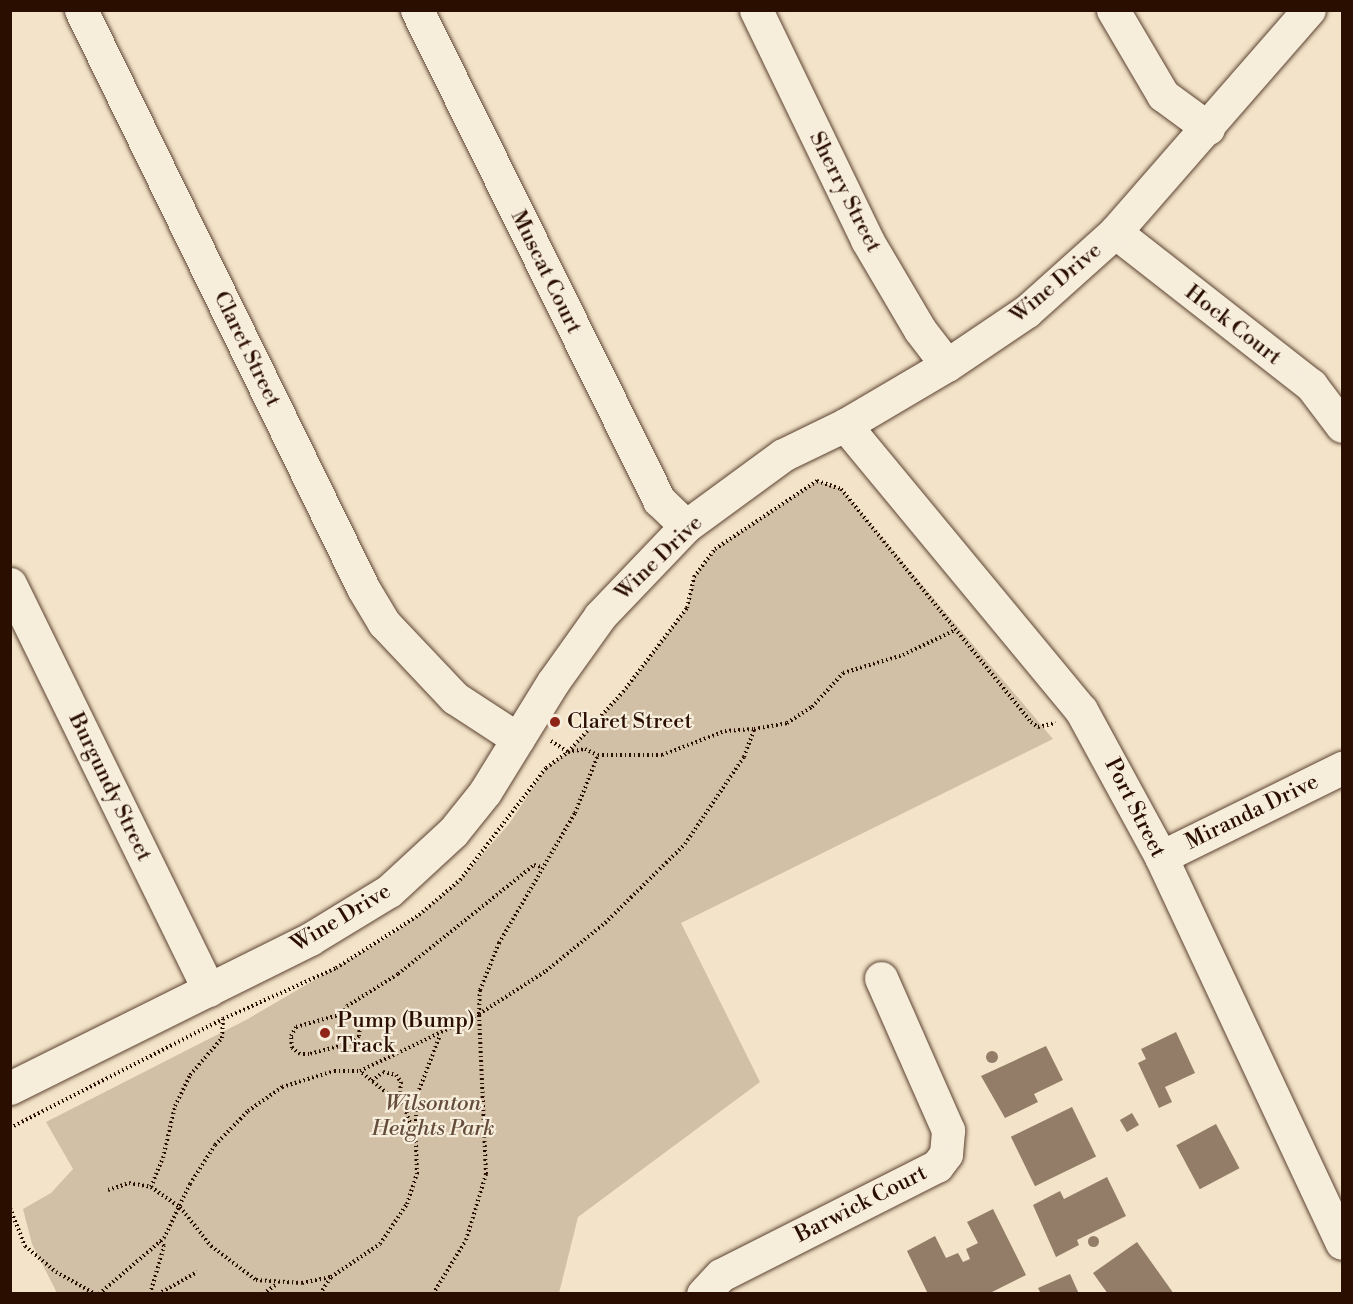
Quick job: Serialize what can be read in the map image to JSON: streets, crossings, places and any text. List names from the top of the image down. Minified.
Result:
{"streets":{"street":["Sherry Street","Muscat Court","Wine Drive","Hock Court","Claret Street","Burgundy Street","Port Street","Miranda Drive","Barwick Court"]},"crossings":[["Sherry Street","Wine Drive"],["Muscat Court","Wine Drive"],["Wine Drive","Hock Court"],["Wine Drive","Claret Street"],["Wine Drive","Burgundy Street"],["Wine Drive","Port Street"],["Port Street","Miranda Drive"]],"parks":["Wilsonton Heights Park"],"places":["Claret Street","Pump (Bump) Track"]}
